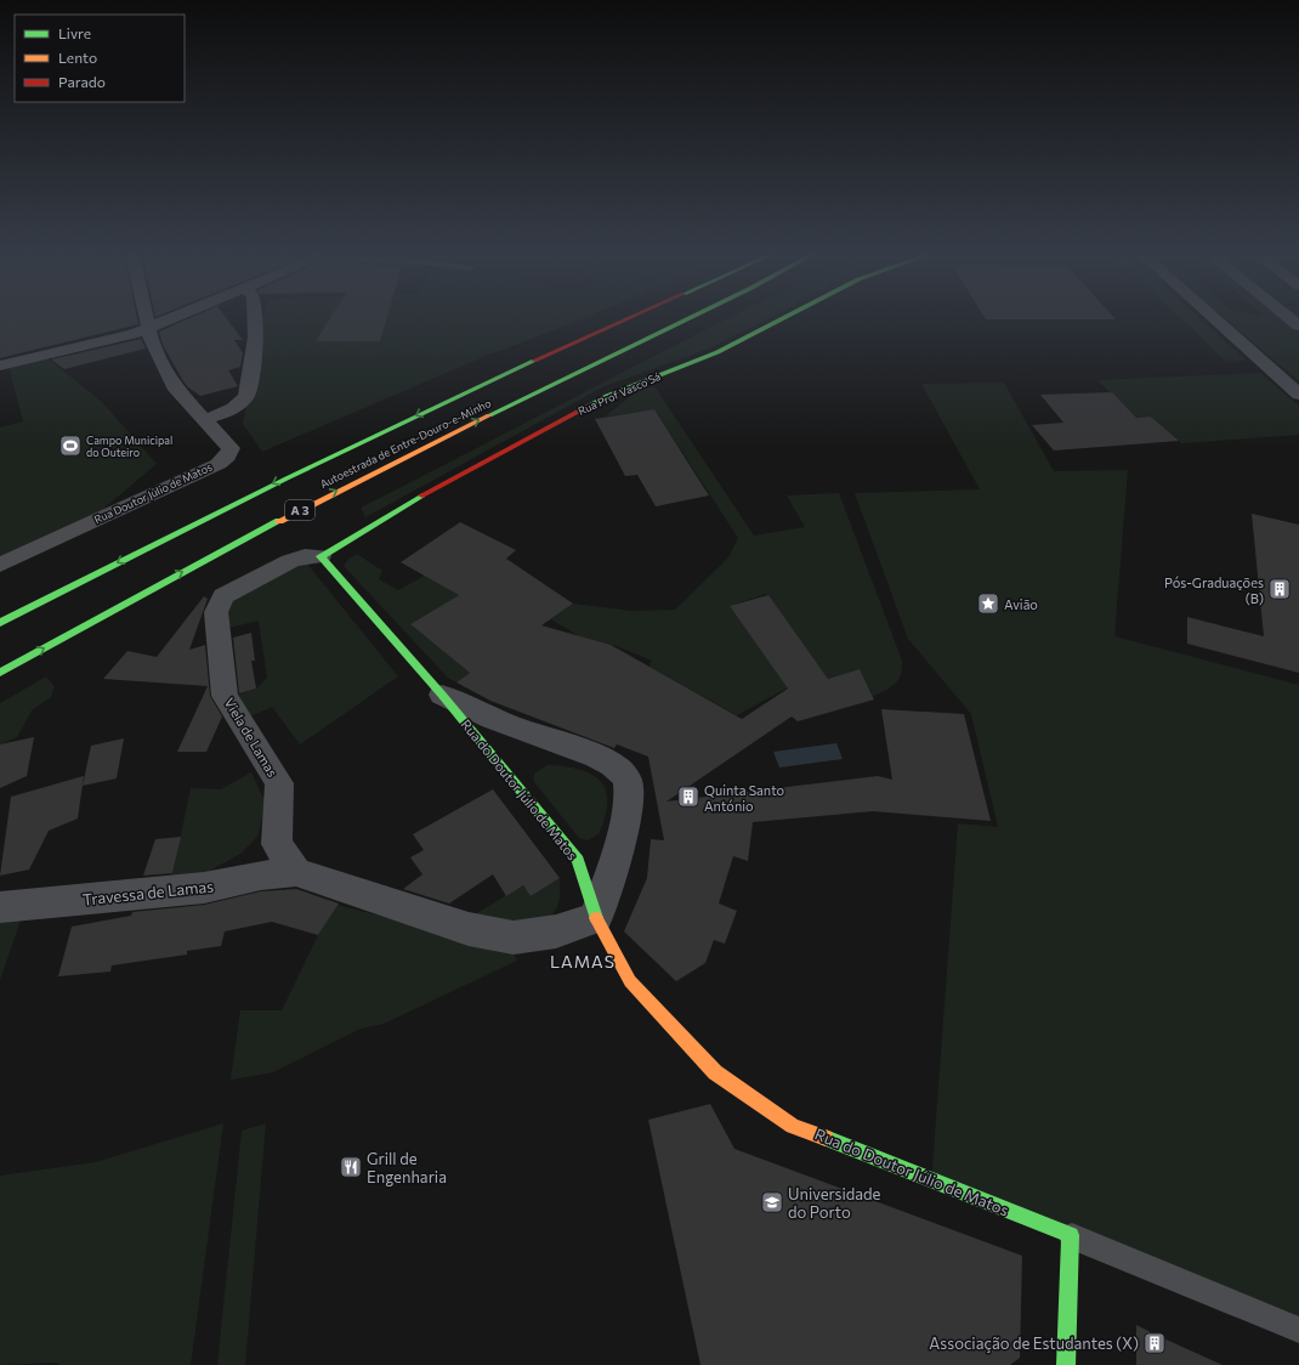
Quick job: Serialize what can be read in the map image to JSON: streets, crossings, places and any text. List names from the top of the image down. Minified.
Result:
{"streets":{"main road":["Rua Prof Vasco Sá","Autoestrada de Entre-Douro-e-Minho","A 3","Rua do Doutor Júlio de Matos"],"street":["Rua Doutor Júlio de Matos","Viela de Lamas","Travessa de Lamas"]},"crossings":[["Rua Prof Vasco Sá","Viela de Lamas"],["Rua Prof Vasco Sá","Rua do Doutor Júlio de Matos"],["Viela de Lamas","Rua do Doutor Júlio de Matos"],["Viela de Lamas","Travessa de Lamas"]],"districts":["LAMAS"],"places":{"sports":["Campo Municipal do Outeiro"],"building":["Pós-Graduações (B)","Quinta Santo António","Associação de Estudantes (X)"],"place":["Avião"],"restaurant":["Grill de Engenharia"],"school or university":["Universidade do Porto"]},"legend":["Livre","Lento","Parado"]}
